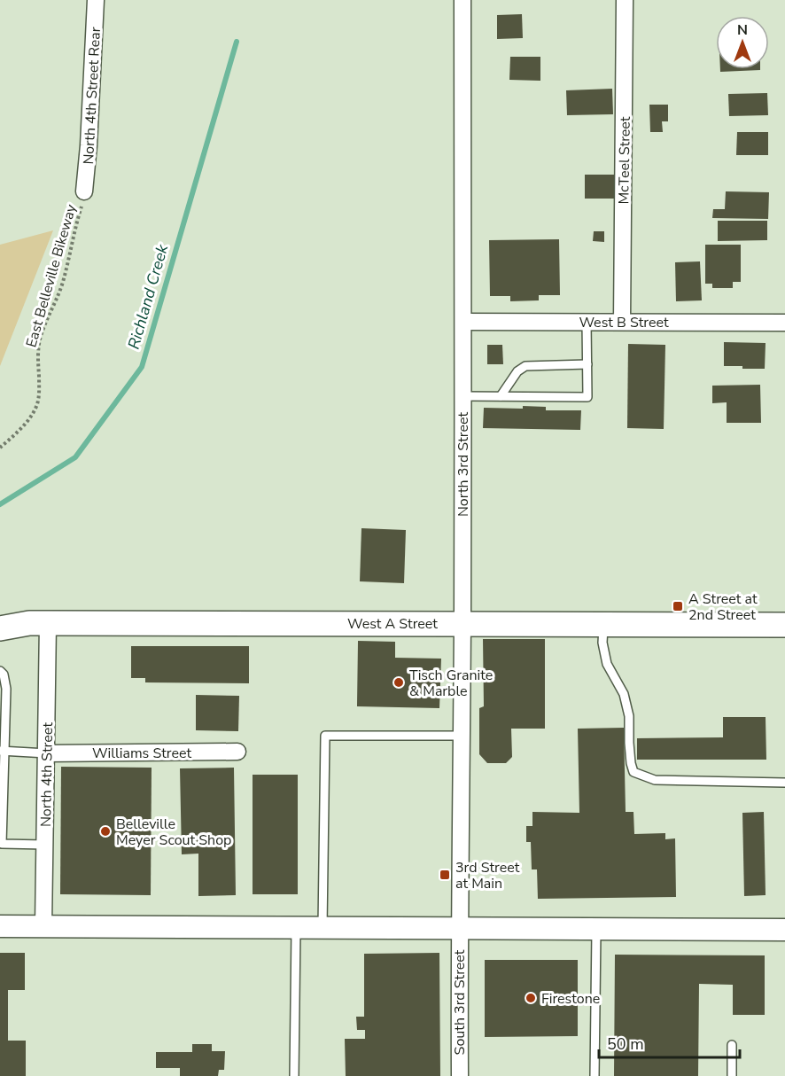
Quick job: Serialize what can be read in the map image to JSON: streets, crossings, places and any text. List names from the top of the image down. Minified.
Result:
{"streets":{"main road":["West A Street"],"street":["North 4th Street Rear","McTeel Street","West B Street","North 3rd Street","Williams Street","North 4th Street","South 3rd Street"],"path":["East Belleville Bikeway"]},"crossings":[["North 4th Street Rear","East Belleville Bikeway"],["McTeel Street","West B Street"],["West B Street","North 3rd Street"],["North 3rd Street","West A Street"],["North 3rd Street","South 3rd Street"],["West A Street","North 4th Street"],["Williams Street","North 4th Street"]],"water":["Richland Creek"],"places":{"transit":["A Street at 2nd Street","3rd Street at Main"],"other":["Tisch Granite & Marble","Belleville Meyer Scout Shop","Firestone"]},"scale_bar":"50 m","north":"top"}
